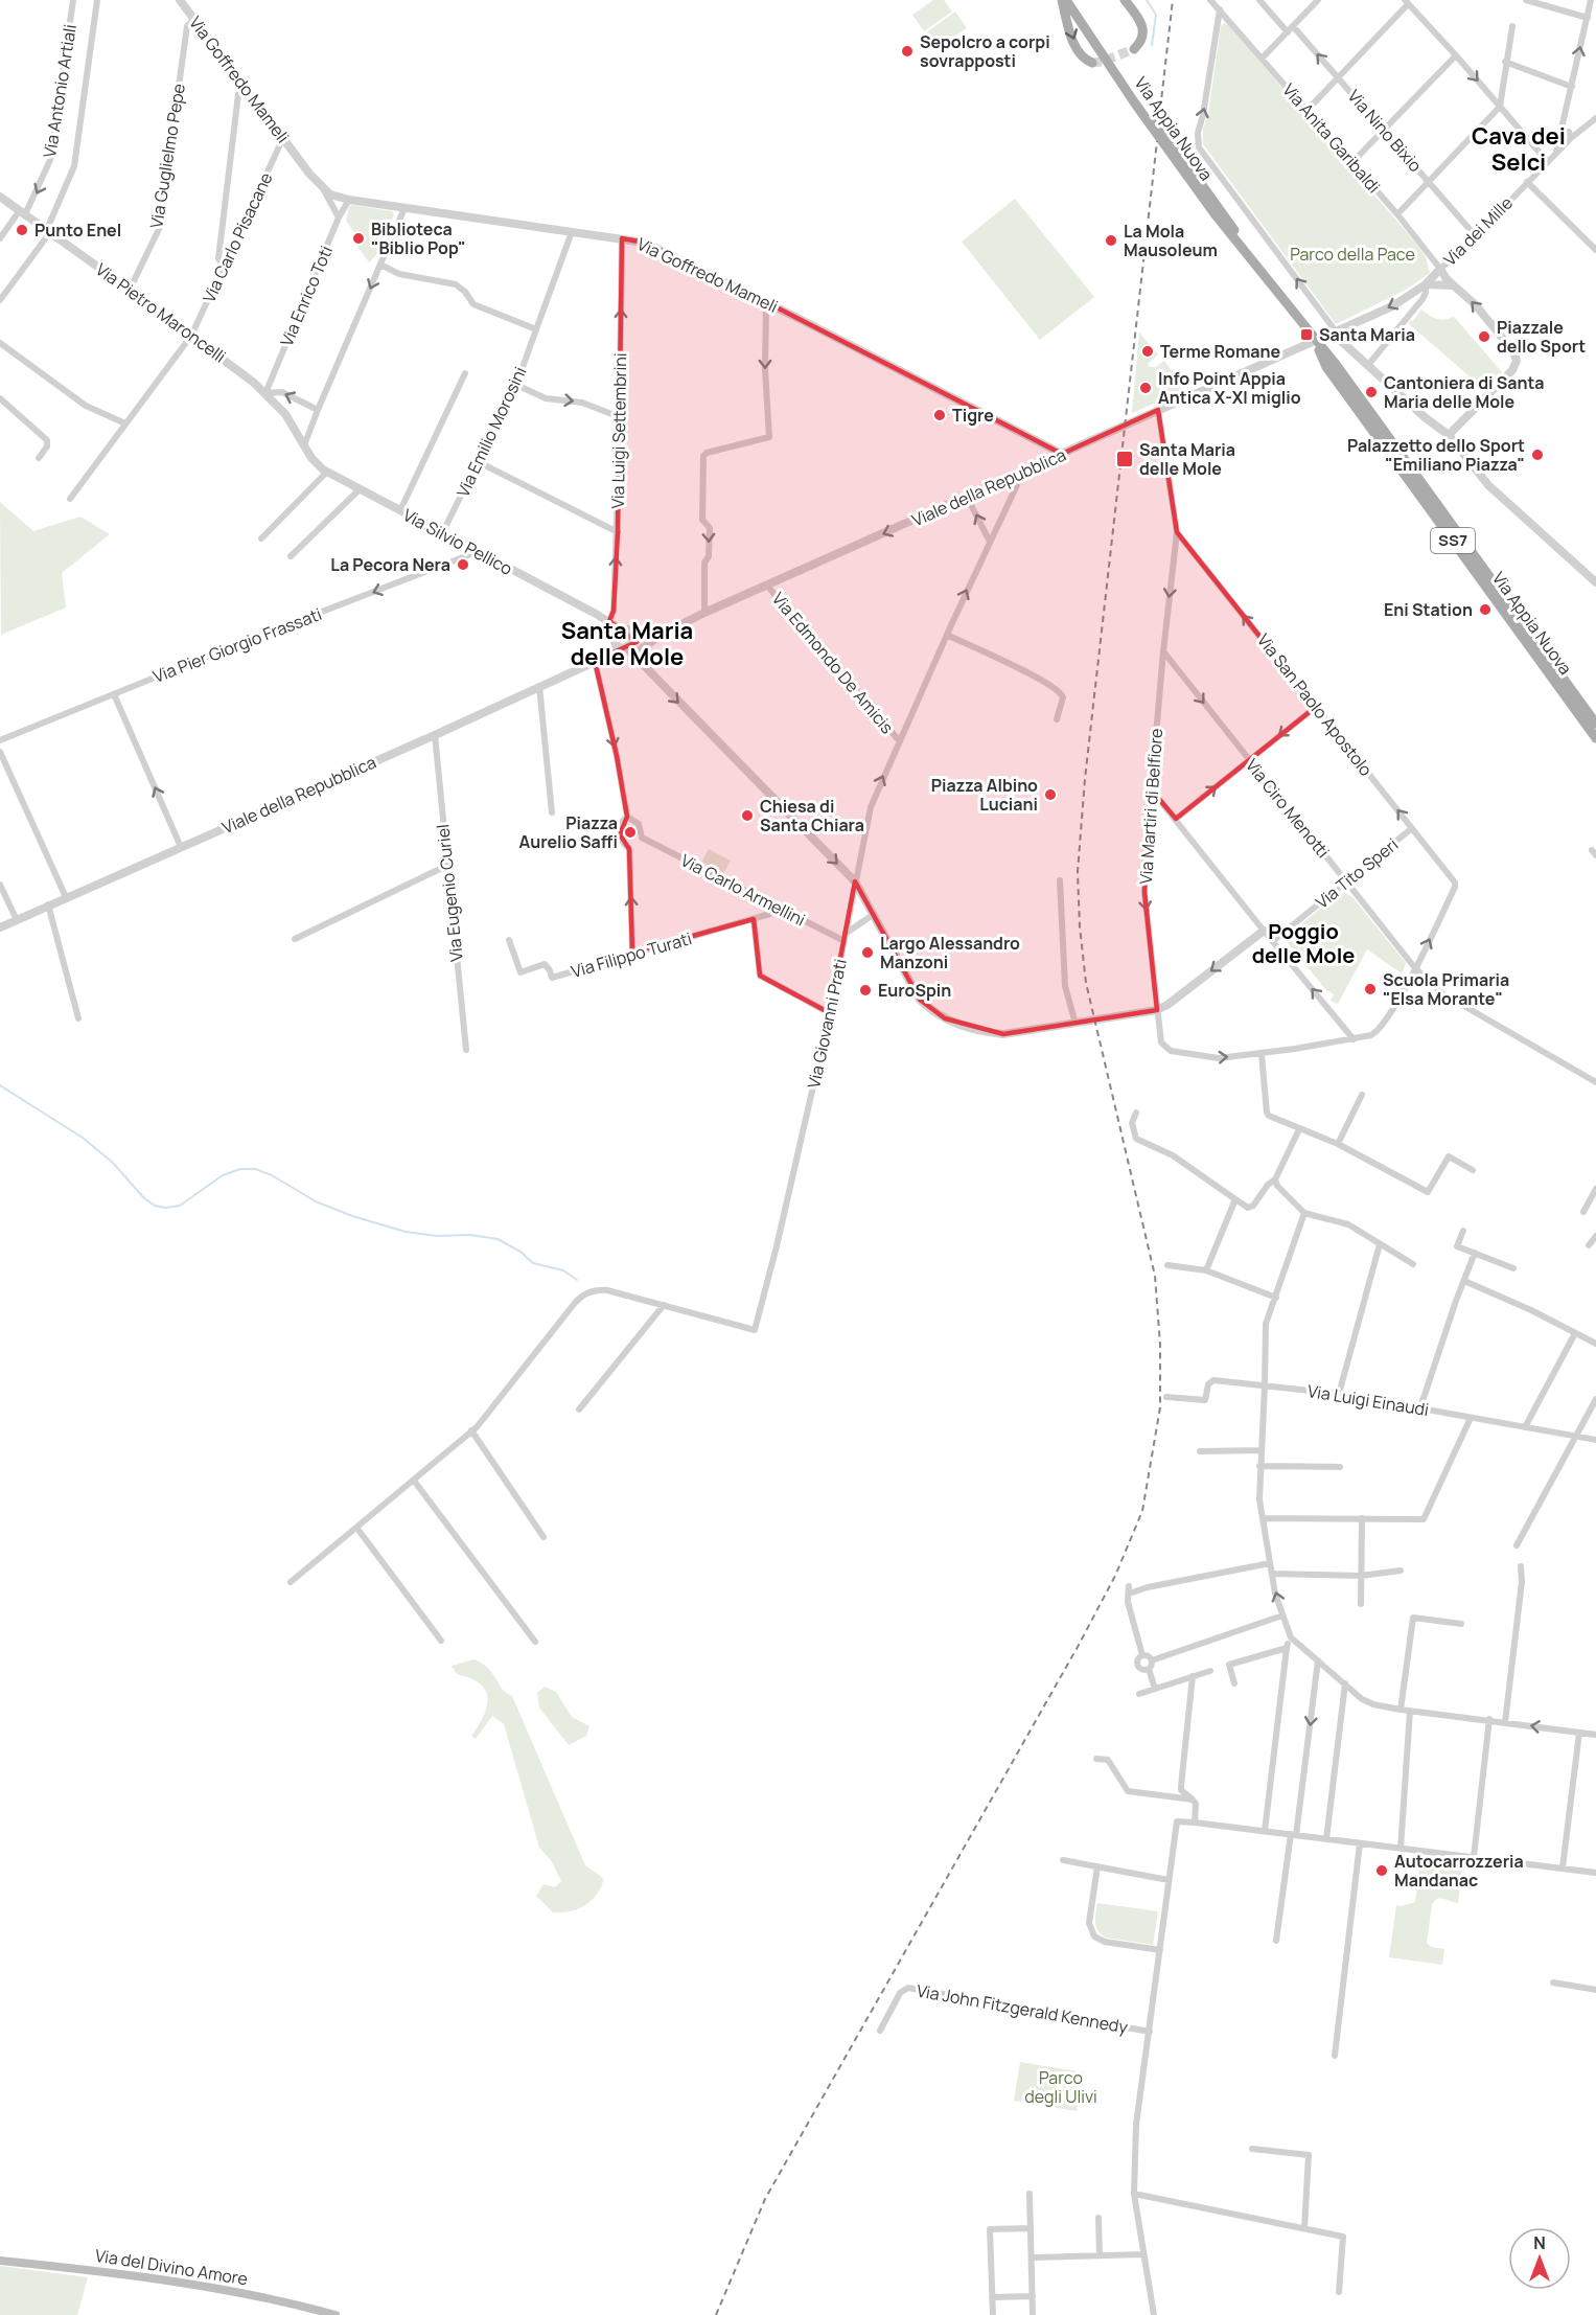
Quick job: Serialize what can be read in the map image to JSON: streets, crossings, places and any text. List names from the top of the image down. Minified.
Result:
{"streets":{"main road":["Via Appia Nuova","SS7","Via del Divino Amore"],"street":["Via Goffredo Mameli","Via Antonio Artiali","Via Nino Bixio","Via Anita Garibaldi","Via Guglielmo Pepe","Via dei Mille","Via Carlo Pisacane","Via Enrico Toti","Via Pietro Maroncelli","Via Luigi Settembrini","Via Emilio Morosini","Viale della Repubblica","Via Silvio Pellico","Via Pier Giorgio Frassati","Via Edmondo De Amicis","Via San Paolo Apostolo","Via Martiri di Belfiore","Via Ciro Menotti","Via Tito Speri","Via Carlo Armellini","Via Eugenio Curiel","Via Filippo Turati","Via Giovanni Prati","Via Luigi Einaudi","Via John Fitzgerald Kennedy"]},"crossings":[["Via Goffredo Mameli","Via Guglielmo Pepe"],["Via Goffredo Mameli","Via Carlo Pisacane"],["Via Goffredo Mameli","Via Enrico Toti"],["Via Goffredo Mameli","Via Luigi Settembrini"],["Via Goffredo Mameli","Via Emilio Morosini"],["Via Goffredo Mameli","Viale della Repubblica"],["Via Antonio Artiali","Via Pietro Maroncelli"],["Via Appia Nuova","Via dei Mille"],["Via Appia Nuova","Viale della Repubblica"],["Via Nino Bixio","Via dei Mille"],["Via Anita Garibaldi","Via dei Mille"],["Via Guglielmo Pepe","Via Pietro Maroncelli"],["Via dei Mille","Viale della Repubblica"],["Via Carlo Pisacane","Via Pietro Maroncelli"],["Via Enrico Toti","Via Pietro Maroncelli"],["Via Pietro Maroncelli","Via Silvio Pellico"],["Via Luigi Settembrini","Via Silvio Pellico"],["Via Emilio Morosini","Via Silvio Pellico"],["Viale della Repubblica","Via Silvio Pellico"],["Viale della Repubblica","Via Edmondo De Amicis"],["Viale della Repubblica","Via Martiri di Belfiore"],["Viale della Repubblica","Via Eugenio Curiel"],["Viale della Repubblica","Via Giovanni Prati"],["Via Silvio Pellico","Via Pier Giorgio Frassati"],["Via Edmondo De Amicis","Via Giovanni Prati"],["Via San Paolo Apostolo","Via Martiri di Belfiore"],["Via San Paolo Apostolo","Via Tito Speri"],["Via Martiri di Belfiore","Via Ciro Menotti"],["Via Ciro Menotti","Via Tito Speri"],["Via Carlo Armellini","Via Filippo Turati"],["Via Carlo Armellini","Via Giovanni Prati"]],"one_way":["Via Luigi Settembrini","Via Pier Giorgio Frassati","Via San Paolo Apostolo"],"districts":["Cava dei Selci","Santa Maria delle Mole","Poggio delle Mole"],"parks":["Parco della Pace","Parco degli Ulivi"],"places":{"other":["Sepolcro a corpi sovrapposti","Punto Enel","Biblioteca \"Biblio Pop\"","La Mola Mausoleum","Piazzale dello Sport","Terme Romane","Info Point Appia Antica X-XI miglio","Cantoniera di Santa Maria delle Mole","Tigre","Palazzetto dello Sport \"Emiliano Piazza\"","La Pecora Nera","Eni Station","Piazza Albino Luciani","Chiesa di Santa Chiara","Piazza Aurelio Saffi","Largo Alessandro Manzoni","Scuola Primaria \"Elsa Morante\"","EuroSpin","Autocarrozzeria Mandanac"],"transit":["Santa Maria","Santa Maria delle Mole"]},"north":"top"}
